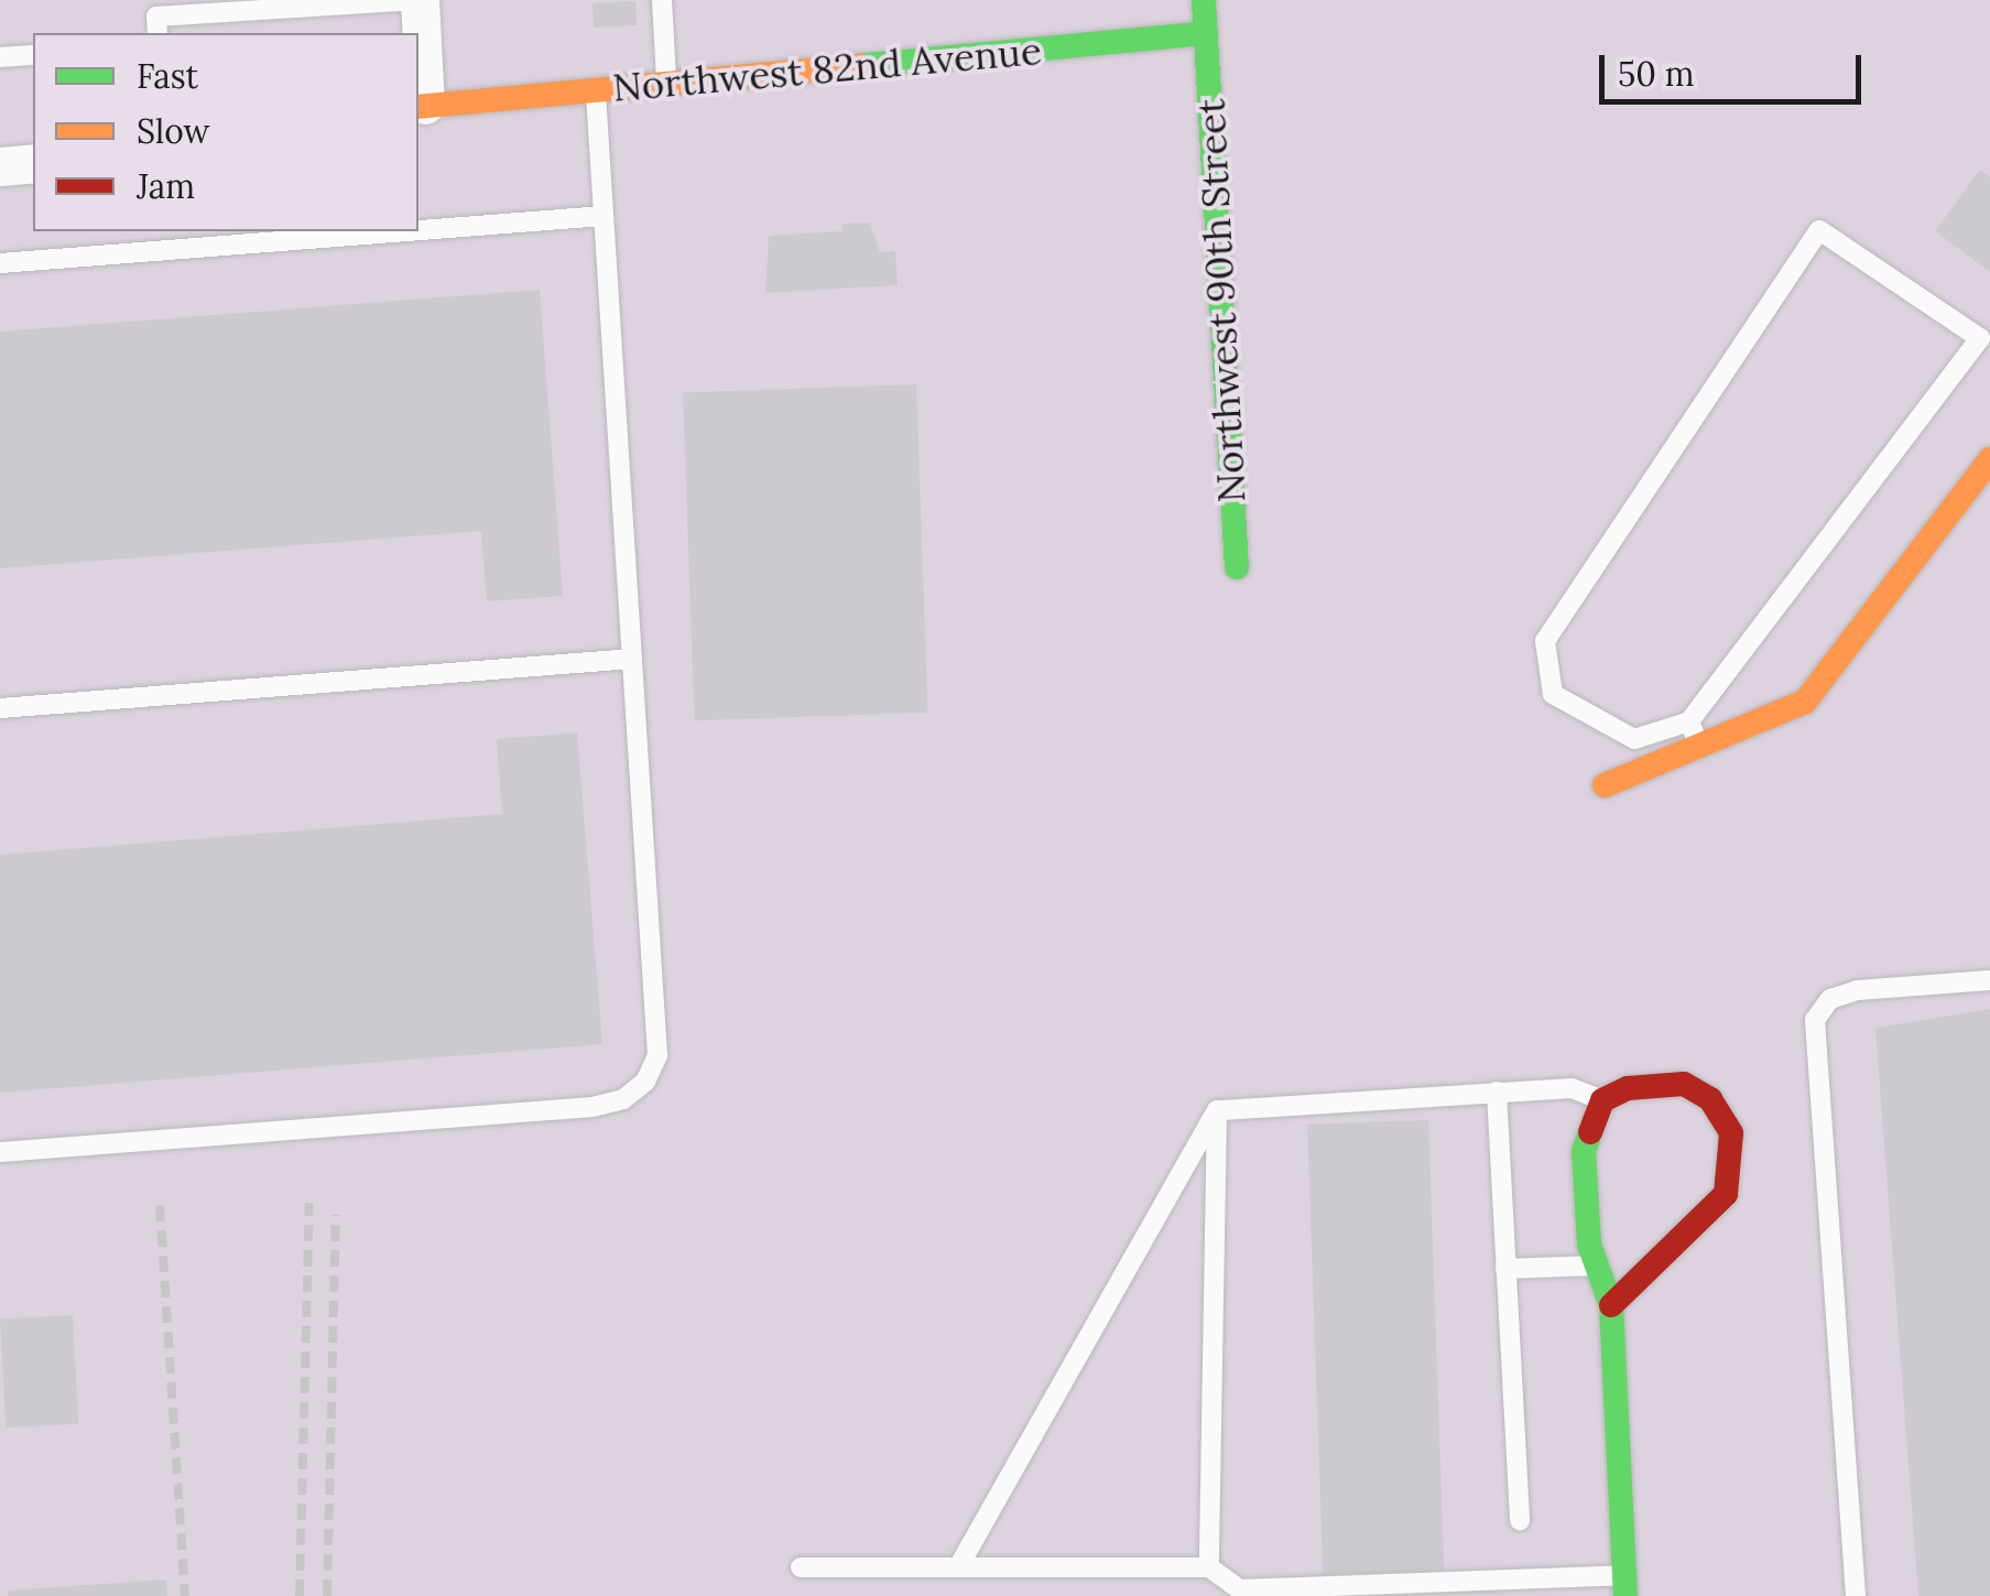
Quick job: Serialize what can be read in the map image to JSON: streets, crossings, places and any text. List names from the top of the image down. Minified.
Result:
{"streets":{"street":["Northwest 82nd Avenue","Northwest 90th Street"]},"crossings":[["Northwest 82nd Avenue","Northwest 90th Street"]],"legend":["Fast","Slow","Jam"],"scale_bar":"50 m"}
